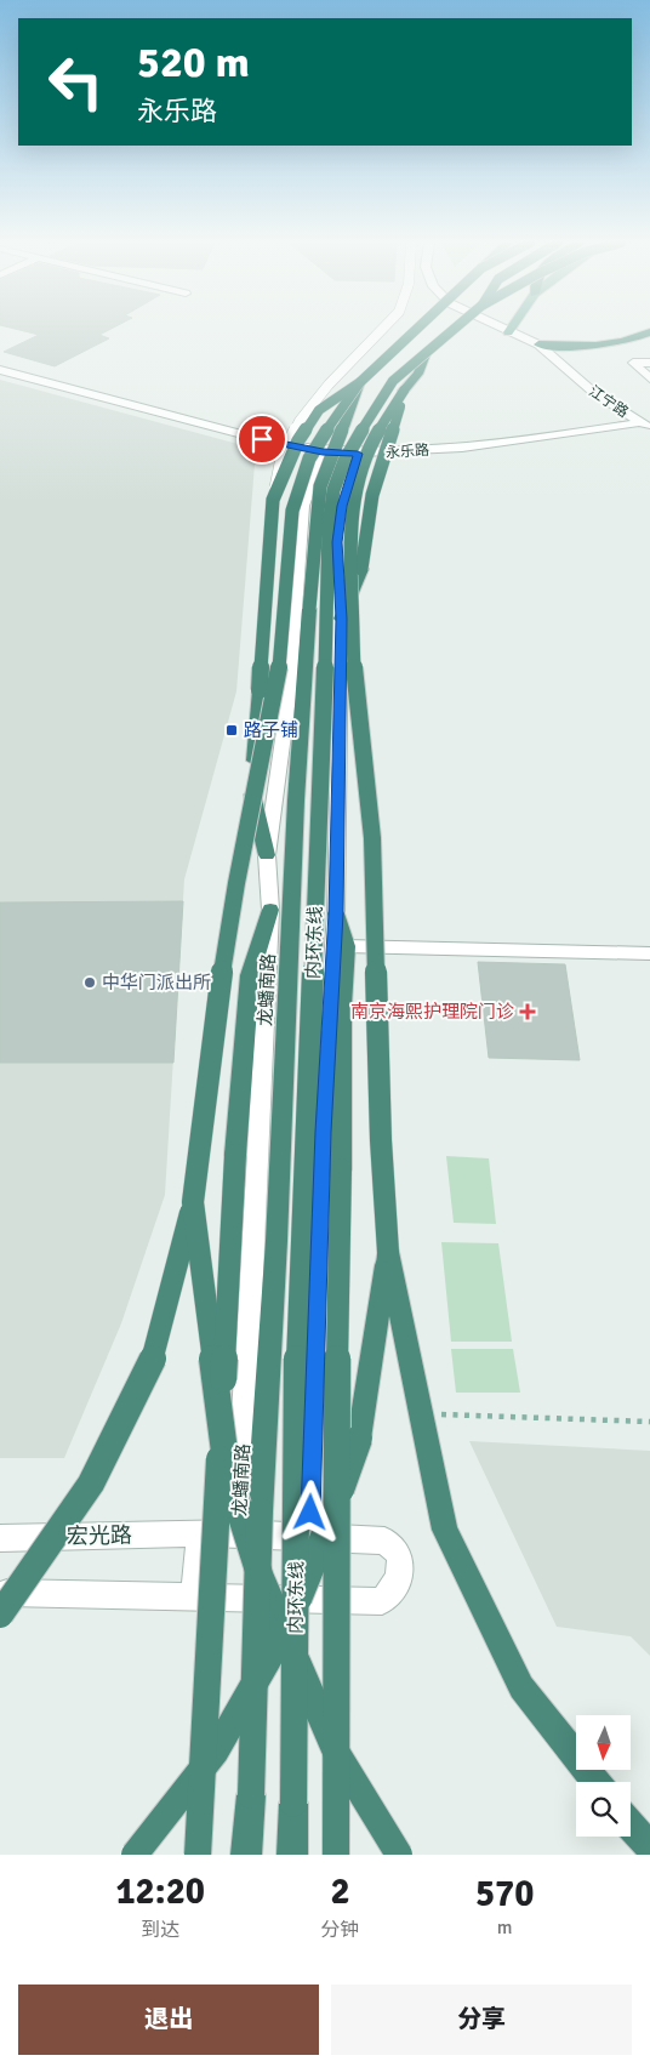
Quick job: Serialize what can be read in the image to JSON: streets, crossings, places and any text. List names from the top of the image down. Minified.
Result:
{"streets":{"highway":["内环东线"],"street":["江宁路","永乐路","龙蟠南路","宏光路"]},"crossings":[["江宁路","永乐路"],["永乐路","龙蟠南路"],["龙蟠南路","宏光路"]],"places":{"transit":["路子铺"],"other":["中华门派出所"],"health":["南京海熙护理院门诊"]},"north":"bottom","page":{"turn":["520 m","永乐路"],"eta":["12:20","到达","2","分钟","570","m"],"buttons":["退出","分享"]}}
